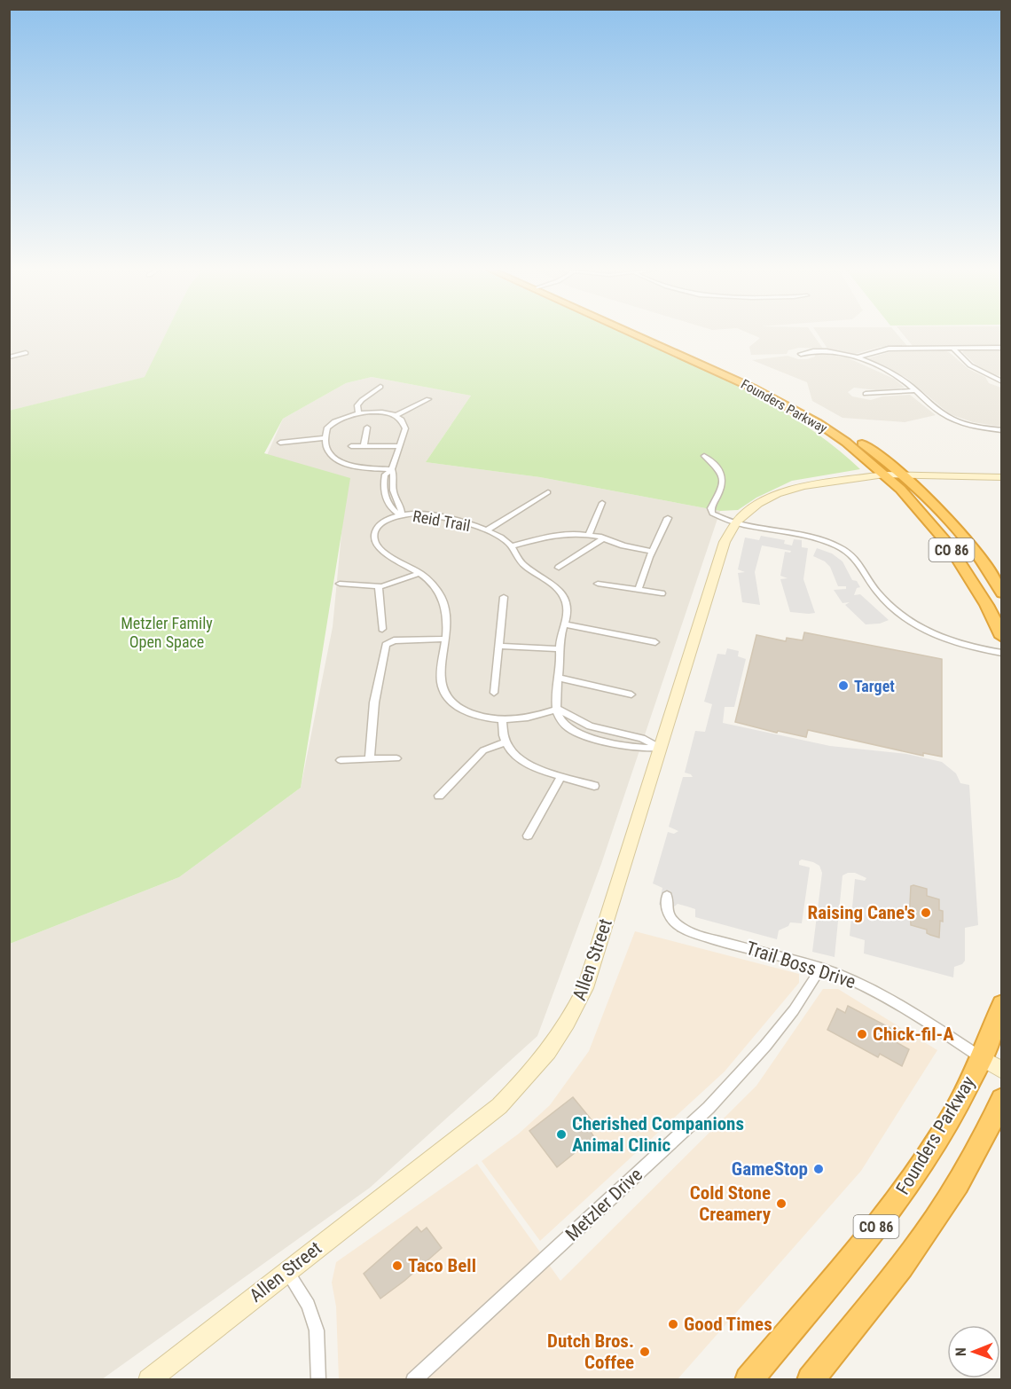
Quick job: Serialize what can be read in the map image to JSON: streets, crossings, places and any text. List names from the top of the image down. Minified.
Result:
{"streets":{"highway":["Founders Parkway","CO 86"],"street":["Reid Trail","Allen Street","Trail Boss Drive","Metzler Drive"]},"crossings":[["Founders Parkway","Allen Street"],["Founders Parkway","Trail Boss Drive"],["Trail Boss Drive","Metzler Drive"]],"parks":["Metzler Family Open Space"],"places":["Target","Raising Cane's","Chick-fil-A","Cherished Companions Animal Clinic","GameStop","Cold Stone Creamery","Taco Bell","Good Times","Dutch Bros. Coffee"],"north":"left"}
